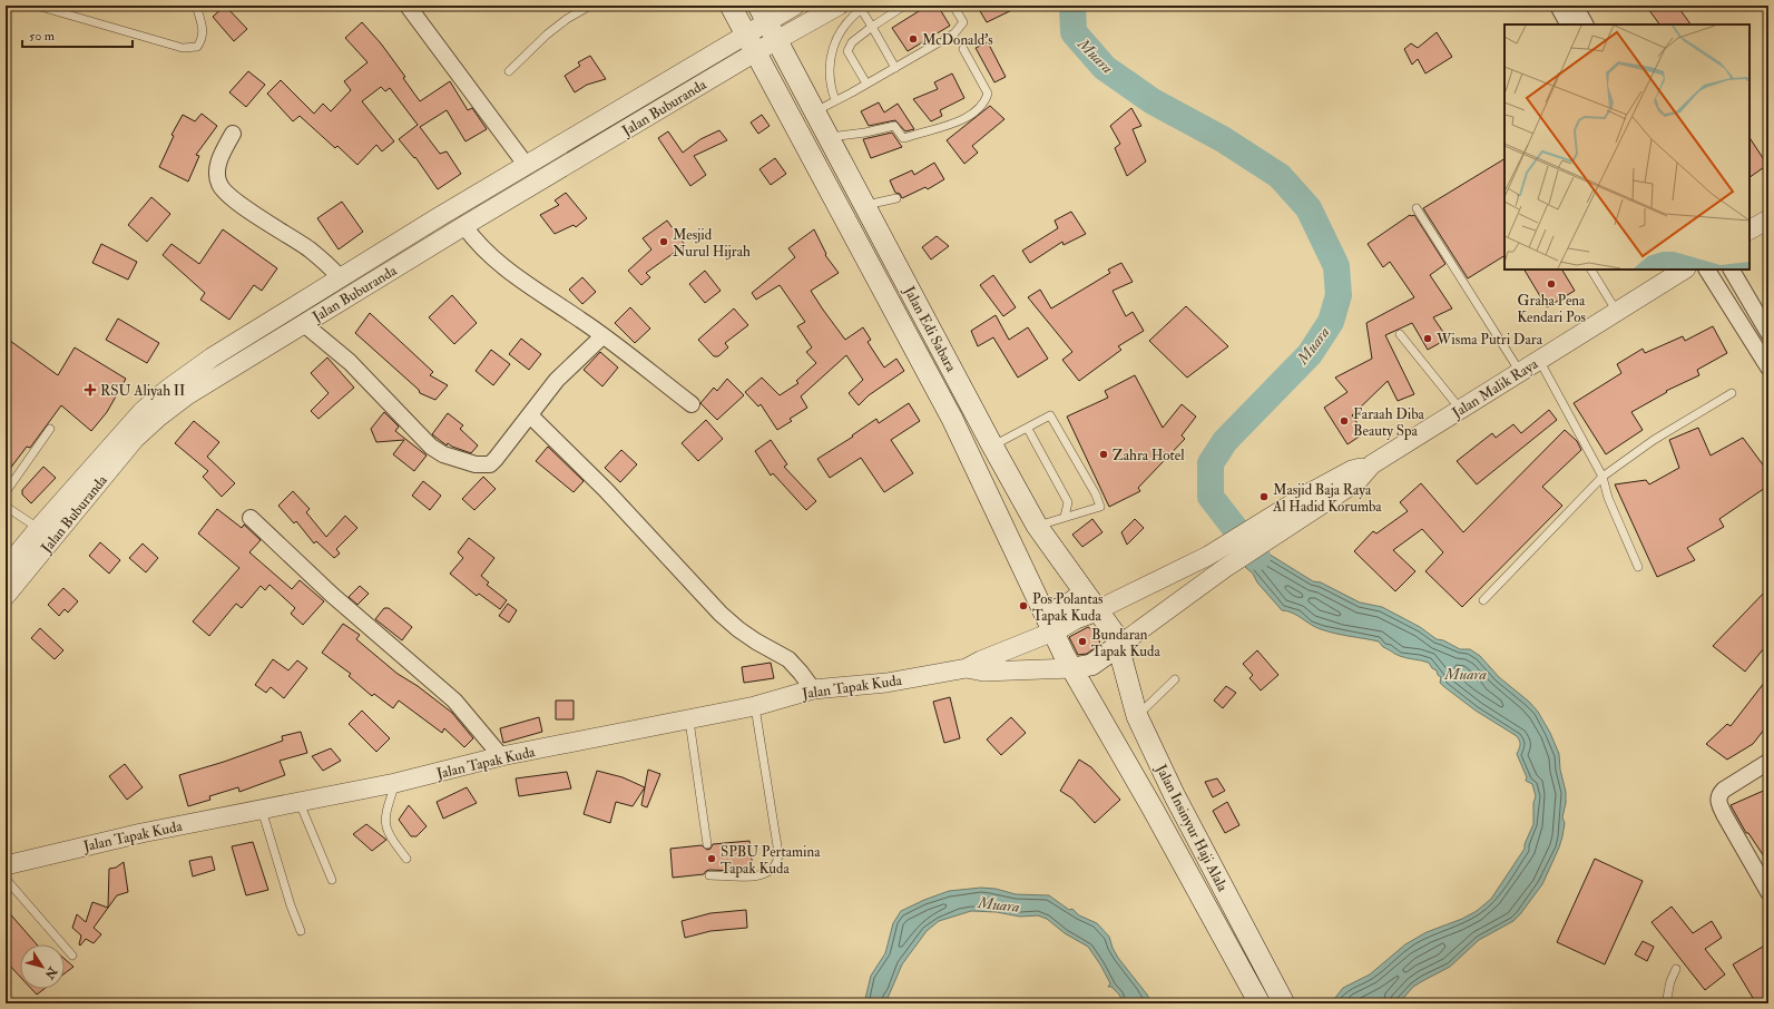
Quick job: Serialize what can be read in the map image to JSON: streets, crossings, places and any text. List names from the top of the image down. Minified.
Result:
{"streets":{"main road":["Jalan Edi Sabara","Jalan Insinyur Haji Alala"],"street":["Jalan Buburanda","Jalan Malik Raya","Jalan Tapak Kuda"]},"crossings":[["Jalan Buburanda","Jalan Edi Sabara"],["Jalan Edi Sabara","Jalan Tapak Kuda"],["Jalan Edi Sabara","Jalan Insinyur Haji Alala"],["Jalan Tapak Kuda","Jalan Insinyur Haji Alala"]],"water":["Muara"],"places":{"other":["McDonald's","Mesjid Nurul Hijrah","Graha Pena Kendari Pos","Wisma Putri Dara","Faraah Diba Beauty Spa","Zahra Hotel","Masjid Baja Raya Al Hadid Korumba","Pos Polantas Tapak Kuda","Bundaran Tapak Kuda","SPBU Pertamina Tapak Kuda"],"health":["RSU Aliyah II"]},"scale_bar":"50 m","north":"bottom right"}
